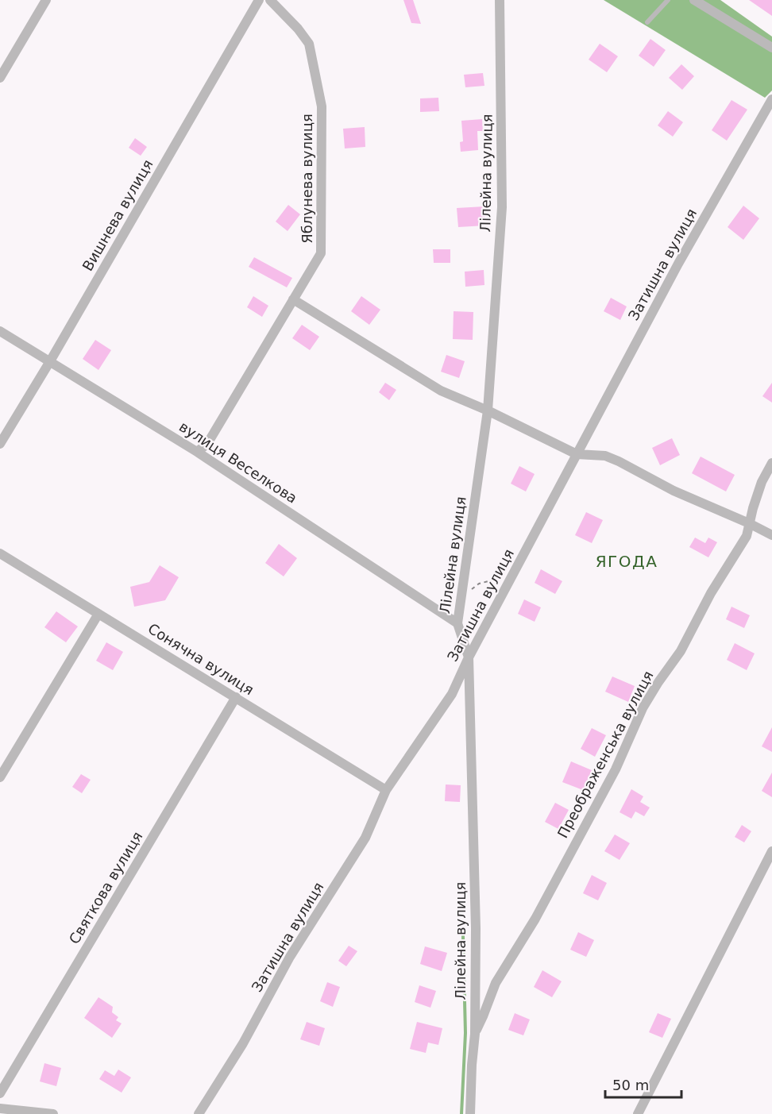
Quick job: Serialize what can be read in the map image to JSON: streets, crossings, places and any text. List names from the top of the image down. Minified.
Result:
{"streets":{"street":["Лілейна вулиця","Яблунева вулиця","Вишнева вулиця","Затишна вулиця","вулиця Веселкова","Сонячна вулиця","Преображенська вулиця","Святкова вулиця"]},"crossings":[["Лілейна вулиця","Затишна вулиця"],["Лілейна вулиця","вулиця Веселкова"],["Лілейна вулиця","Преображенська вулиця"],["Яблунева вулиця","вулиця Веселкова"],["Вишнева вулиця","вулиця Веселкова"],["Затишна вулиця","Сонячна вулиця"],["Сонячна вулиця","Святкова вулиця"]],"districts":["ЯГОДА"],"scale_bar":"50 m"}
